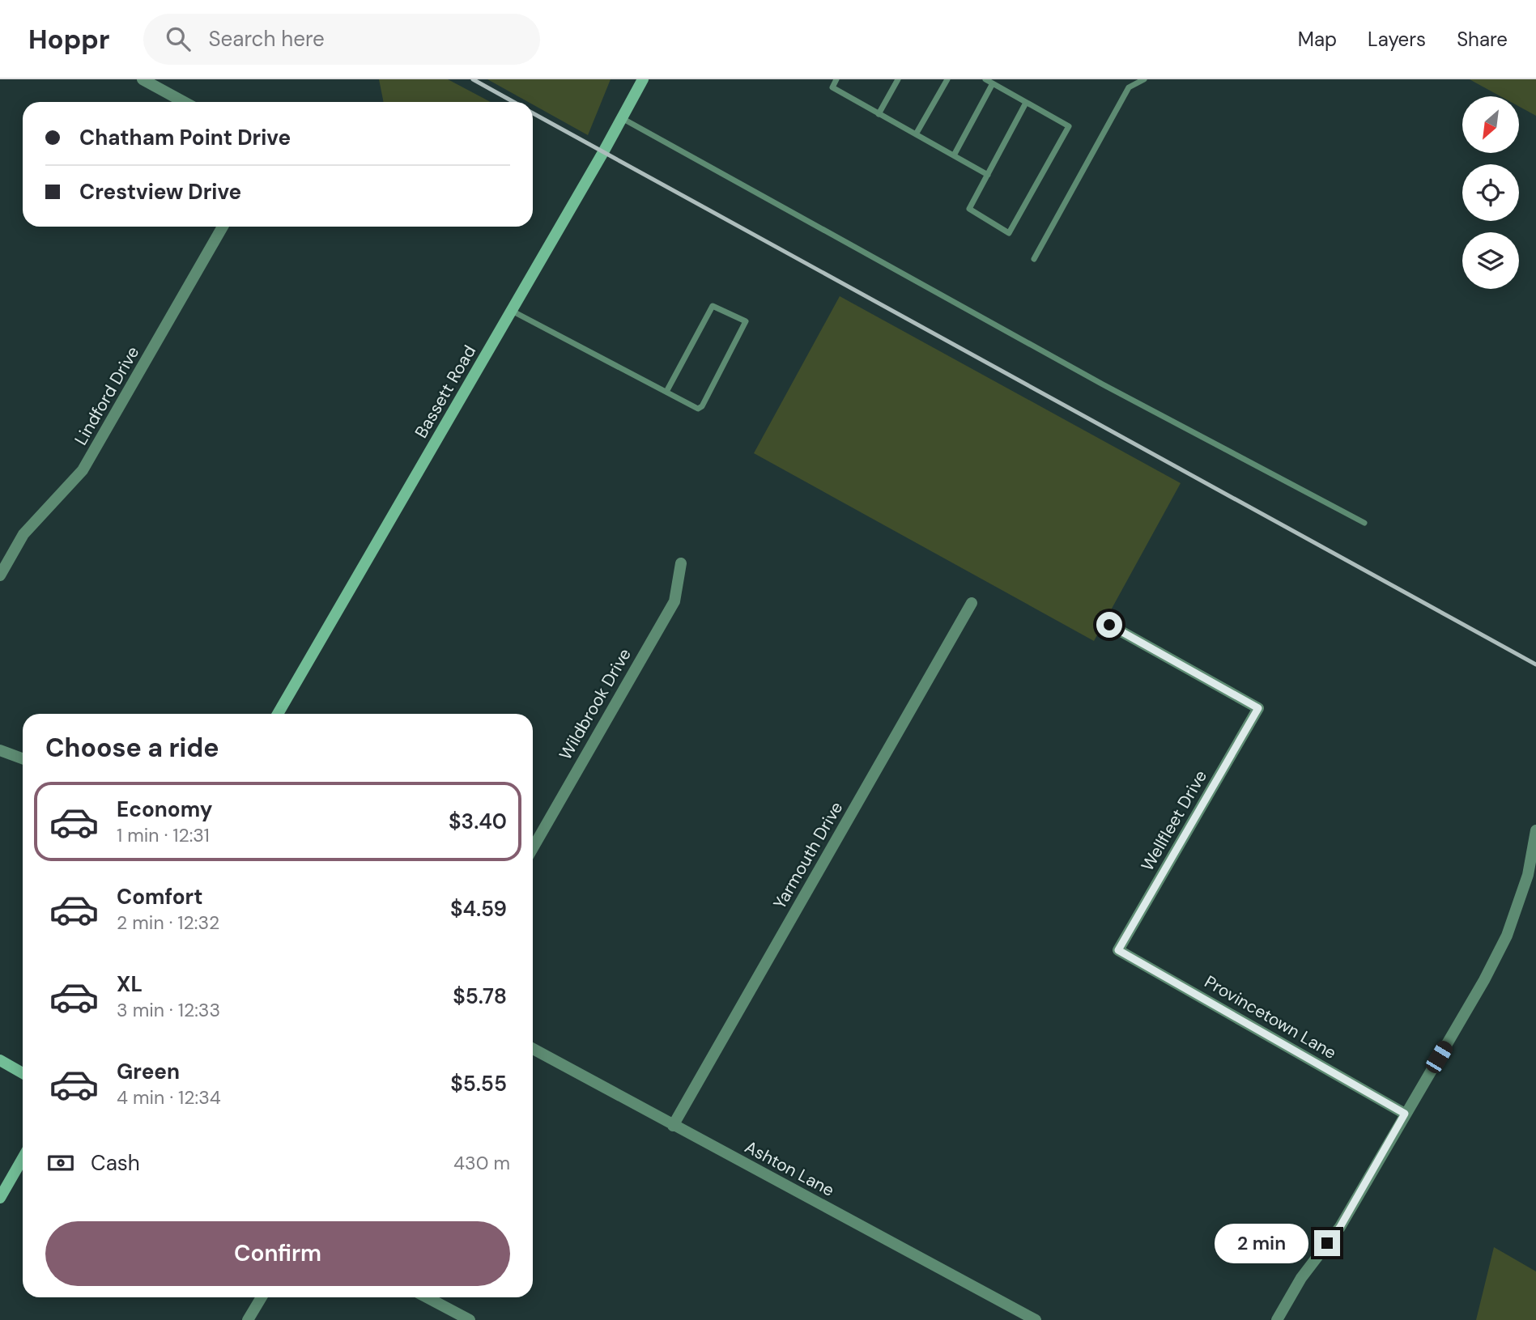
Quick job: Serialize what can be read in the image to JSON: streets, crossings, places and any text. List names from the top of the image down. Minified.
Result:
{"streets":{"main road":["Bassett Road"],"street":["Lindford Drive","Wildbrook Drive","Wellfleet Drive","Yarmouth Drive","Provincetown Lane","Ashton Lane"]},"crossings":[["Wellfleet Drive","Provincetown Lane"],["Yarmouth Drive","Ashton Lane"]],"north":"bottom left","page":{"header":"Hoppr","search":"Search here","nav":["Map","Layers","Share"],"banner":["Chatham Point Drive","Crestview Drive"],"heading":"Choose a ride","list":[{"name":"Economy","note":"1 min · 12:31","value":"$3.40"},{"name":"Comfort","note":"2 min · 12:32","value":"$4.59"},{"name":"XL","note":"3 min · 12:33","value":"$5.78"},{"name":"Green","note":"4 min · 12:34","value":"$5.55"}],"pay":["Cash","430 m"],"buttons":"Confirm","bubble":"2 min"}}
